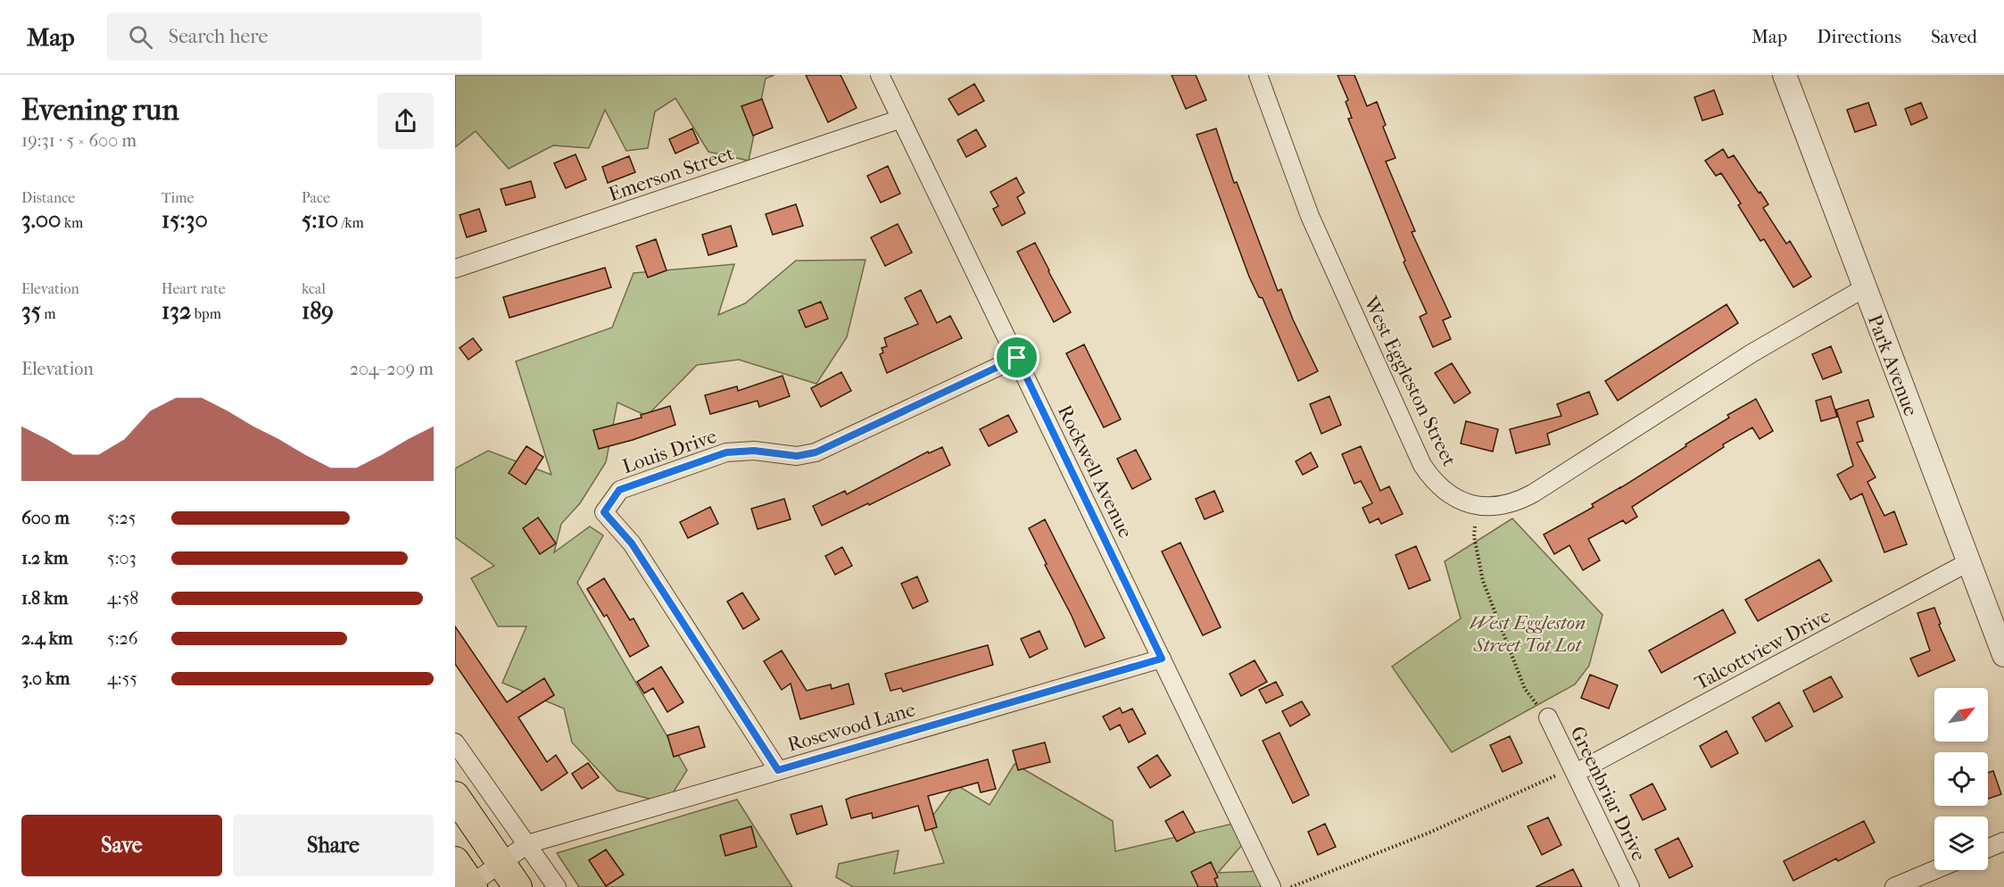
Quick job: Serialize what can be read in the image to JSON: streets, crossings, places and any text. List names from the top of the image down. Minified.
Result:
{"streets":{"street":["Emerson Street","Park Avenue","West Eggleston Street","Louis Drive","Rockwell Avenue","Talcottview Drive","Rosewood Lane","Greenbriar Drive"]},"crossings":[["Emerson Street","Rockwell Avenue"],["Park Avenue","West Eggleston Street"],["Park Avenue","Talcottview Drive"],["Louis Drive","Rockwell Avenue"],["Louis Drive","Rosewood Lane"],["Rockwell Avenue","Rosewood Lane"],["Talcottview Drive","Greenbriar Drive"]],"parks":["West Eggleston Street Tot Lot"],"north":"top right","page":{"header":"Map","search":"Search here","nav":["Map","Directions","Saved"],"heading":["Evening run","19:31 · 5 × 600 m"],"stats":[["Distance","3.00 km"],["Time","15:30"],["Pace","5:10 /km"],["Elevation","35 m"],["Heart rate","132 bpm"],["kcal","189"]],"chart":["Elevation","204–209 m"],"list":[{"name":"600 m","note":"5:25"},{"name":"1.2 km","note":"5:03"},{"name":"1.8 km","note":"4:58"},{"name":"2.4 km","note":"5:26"},{"name":"3.0 km","note":"4:55"}],"buttons":["Save","Share"]}}
